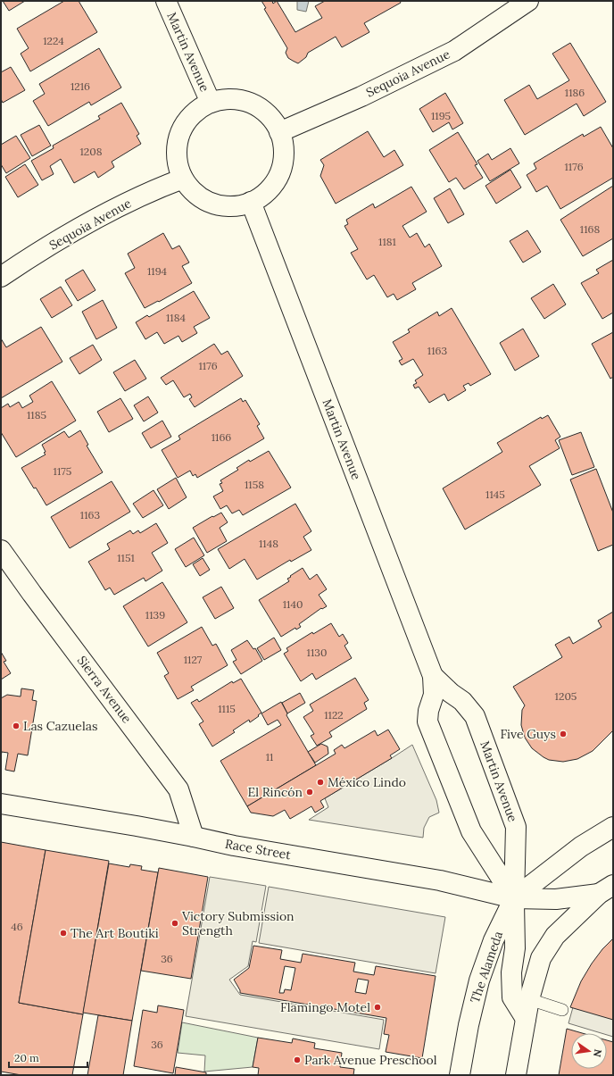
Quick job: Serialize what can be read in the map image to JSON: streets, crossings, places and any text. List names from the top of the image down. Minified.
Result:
{"streets":{"street":["Martin Avenue","Sequoia Avenue","Sierra Avenue","Race Street","The Alameda"]},"crossings":[["Martin Avenue","Sequoia Avenue"],["Martin Avenue","Race Street"],["Martin Avenue","The Alameda"],["Sierra Avenue","Race Street"],["Race Street","The Alameda"]],"places":["Las Cazuelas","Five Guys","México Lindo","El Rincón","Victory Submission Strength","The Art Boutiki","Flamingo Motel","Park Avenue Preschool"],"house_numbers":["1224","1216","1186","1195","1208","1176","1168","1181","1194","1184","1163","1176","1185","1166","1175","1158","1145","1163","1148","1151","1140","1139","1130","1127","1205","1115","1122","11","46","36","36"],"scale_bar":"20 m","north":"right"}
